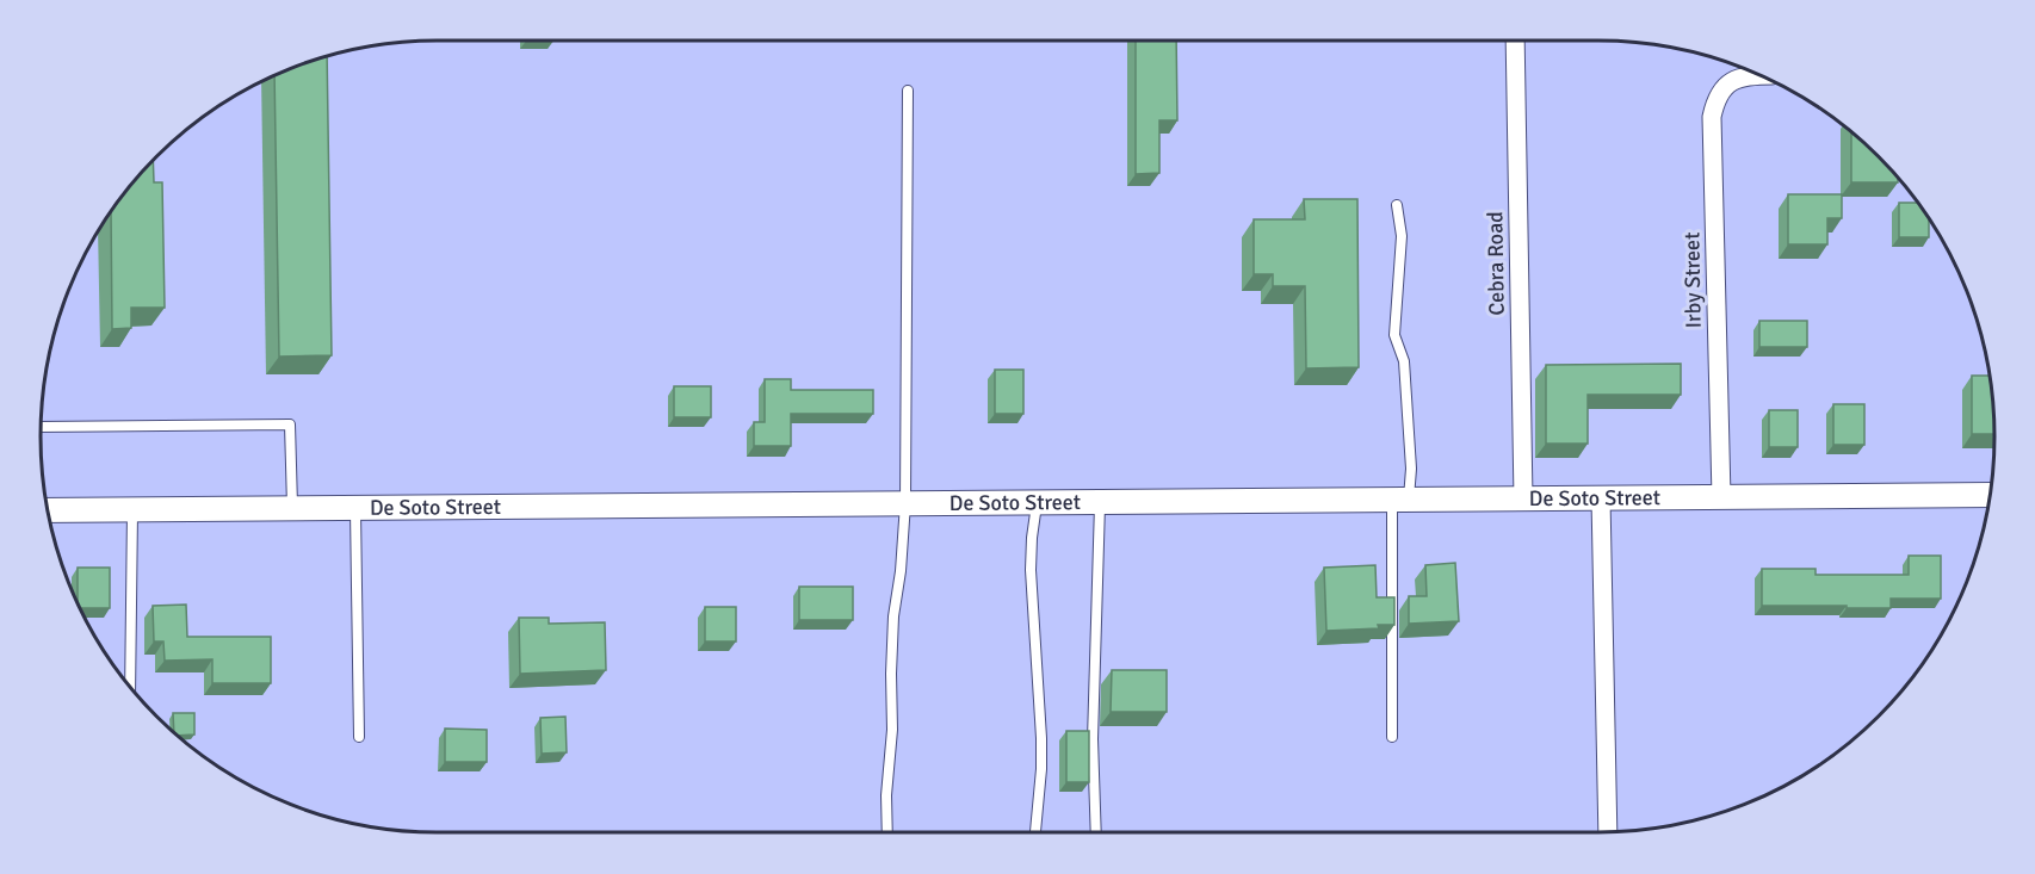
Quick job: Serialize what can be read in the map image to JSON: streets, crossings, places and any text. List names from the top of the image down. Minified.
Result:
{"streets":{"street":["Cebra Road","Irby Street","De Soto Street"]},"crossings":[["Cebra Road","De Soto Street"],["Irby Street","De Soto Street"]]}
